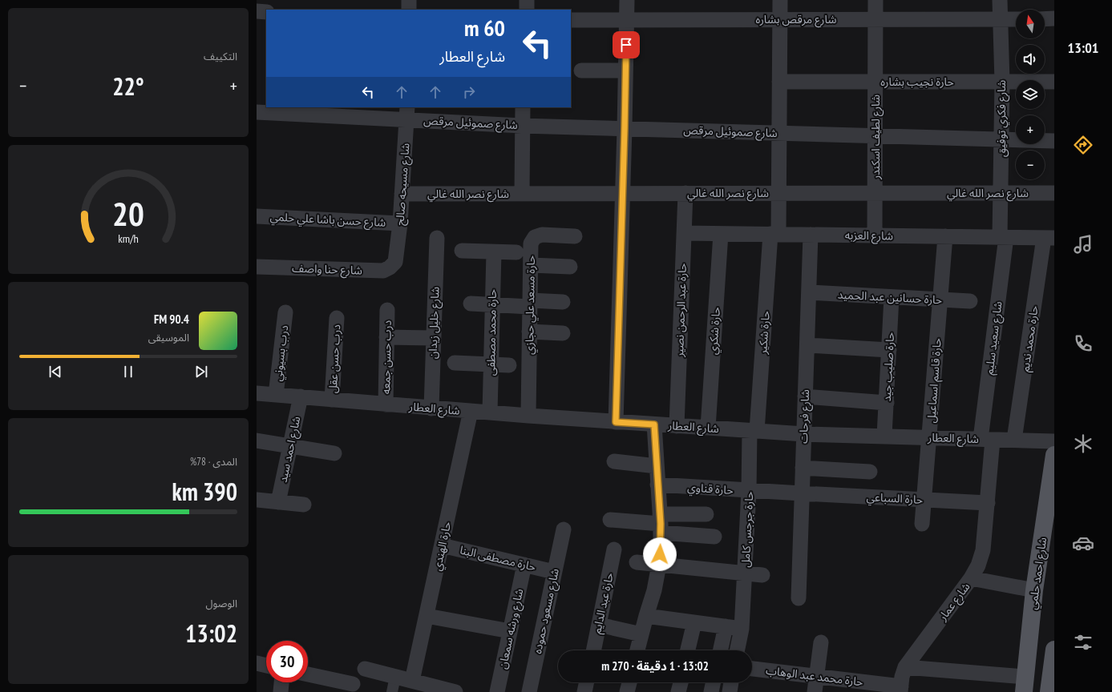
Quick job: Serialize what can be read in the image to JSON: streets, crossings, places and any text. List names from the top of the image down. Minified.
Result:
{"streets":{"main road":["شارع احمد حلمي"],"street":["شارع مرقص بشاره","حارة نجيب بشاره","شارع فكري توفيق","شارع صموئيل مرقص","شارع لطيف اسكندر","شارع مسيحه صالح","شارع نصر الله غالي","شارع حسن باشا علي حلمي","شارع العزبه","شارع حنا واصف","حارة حسانين عبد الحميد","حارة مسعد علي حجازي","حارة عبد الرحمن نصير","شارع خليل زيدان","حارة شكري","حارة محمد مصطفى","حارة شكير","شارع سعيد سليم","حارة محمد نديم","درب بسيوني","درب حسن جمعه","درب حسن عقل","حارة صليب جيد","حارة قاسم اسماعيل","شارع العطار","شارع فرحات","شارع احمد سيد","حارة قناوي","حارة السباعي","حارة جرجس كامل","حارة الهندي","حارة مصطفى البنا","شارع عمار","حارة عبد الدايم","شارع مسعود حموده","شارع ورشه سمعان","حارة محمد عبد الوهاب"]},"crossings":[["شارع مرقص بشاره","شارع فكري توفيق"],["شارع مرقص بشاره","شارع لطيف اسكندر"],["شارع مرقص بشاره","حارة شكير"],["حارة نجيب بشاره","شارع فكري توفيق"],["حارة نجيب بشاره","شارع لطيف اسكندر"],["حارة نجيب بشاره","حارة شكير"],["شارع فكري توفيق","شارع صموئيل مرقص"],["شارع فكري توفيق","شارع نصر الله غالي"],["شارع فكري توفيق","شارع العزبه"],["شارع فكري توفيق","شارع سعيد سليم"],["شارع صموئيل مرقص","شارع لطيف اسكندر"],["شارع صموئيل مرقص","شارع مسيحه صالح"],["شارع صموئيل مرقص","حارة شكير"],["شارع لطيف اسكندر","شارع نصر الله غالي"],["شارع لطيف اسكندر","شارع العزبه"],["شارع مسيحه صالح","شارع نصر الله غالي"],["شارع مسيحه صالح","شارع حسن باشا علي حلمي"],["شارع مسيحه صالح","شارع حنا واصف"],["شارع نصر الله غالي","حارة عبد الرحمن نصير"],["شارع نصر الله غالي","حارة شكير"],["شارع العزبه","حارة عبد الرحمن نصير"],["شارع العزبه","حارة شكري"],["شارع العزبه","حارة شكير"],["شارع العزبه","شارع سعيد سليم"],["شارع العزبه","حارة محمد نديم"],["شارع العزبه","حارة قاسم اسماعيل"],["شارع العزبه","شارع فرحات"],["حارة حسانين عبد الحميد","حارة صليب جيد"],["حارة حسانين عبد الحميد","حارة قاسم اسماعيل"],["حارة حسانين عبد الحميد","شارع فرحات"],["حارة مسعد علي حجازي","شارع العطار"],["حارة عبد الرحمن نصير","شارع العطار"],["شارع خليل زيدان","شارع العطار"],["حارة شكري","شارع العطار"],["حارة محمد مصطفى","شارع العطار"],["حارة شكير","شارع العطار"],["حارة شكير","حارة جرجس كامل"],["شارع سعيد سليم","شارع العطار"],["شارع سعيد سليم","حارة السباعي"],["شارع سعيد سليم","شارع عمار"],["حارة محمد نديم","شارع العطار"],["درب بسيوني","شارع العطار"],["درب حسن جمعه","شارع العطار"],["درب حسن عقل","شارع العطار"],["حارة صليب جيد","شارع العطار"],["حارة قاسم اسماعيل","شارع العطار"],["حارة قاسم اسماعيل","حارة السباعي"],["شارع العطار","شارع فرحات"],["شارع العطار","شارع احمد سيد"],["شارع العطار","حارة جرجس كامل"],["شارع العطار","حارة الهندي"],["شارع فرحات","حارة قناوي"],["شارع فرحات","حارة السباعي"],["حارة قناوي","حارة السباعي"],["حارة قناوي","حارة جرجس كامل"],["حارة السباعي","شارع عمار"],["حارة الهندي","حارة مصطفى البنا"],["حارة مصطفى البنا","شارع مسعود حموده"],["حارة مصطفى البنا","شارع ورشه سمعان"],["شارع عمار","حارة محمد عبد الوهاب"]],"north":"top","page":{"tabs":"13:01","tile":["التكييف",["المدى · 78%","390 km"],["الوصول","13:02"]],"map_buttons":["+","−"],"turn":["60 m","شارع العطار"],"heat":["−","22°","+"],"song":["90.4 FM","الموسيقى"],"limit":"30","trip":"13:02 · 1 دقيقة · 270 m","gauge":["20","km/h"]}}
